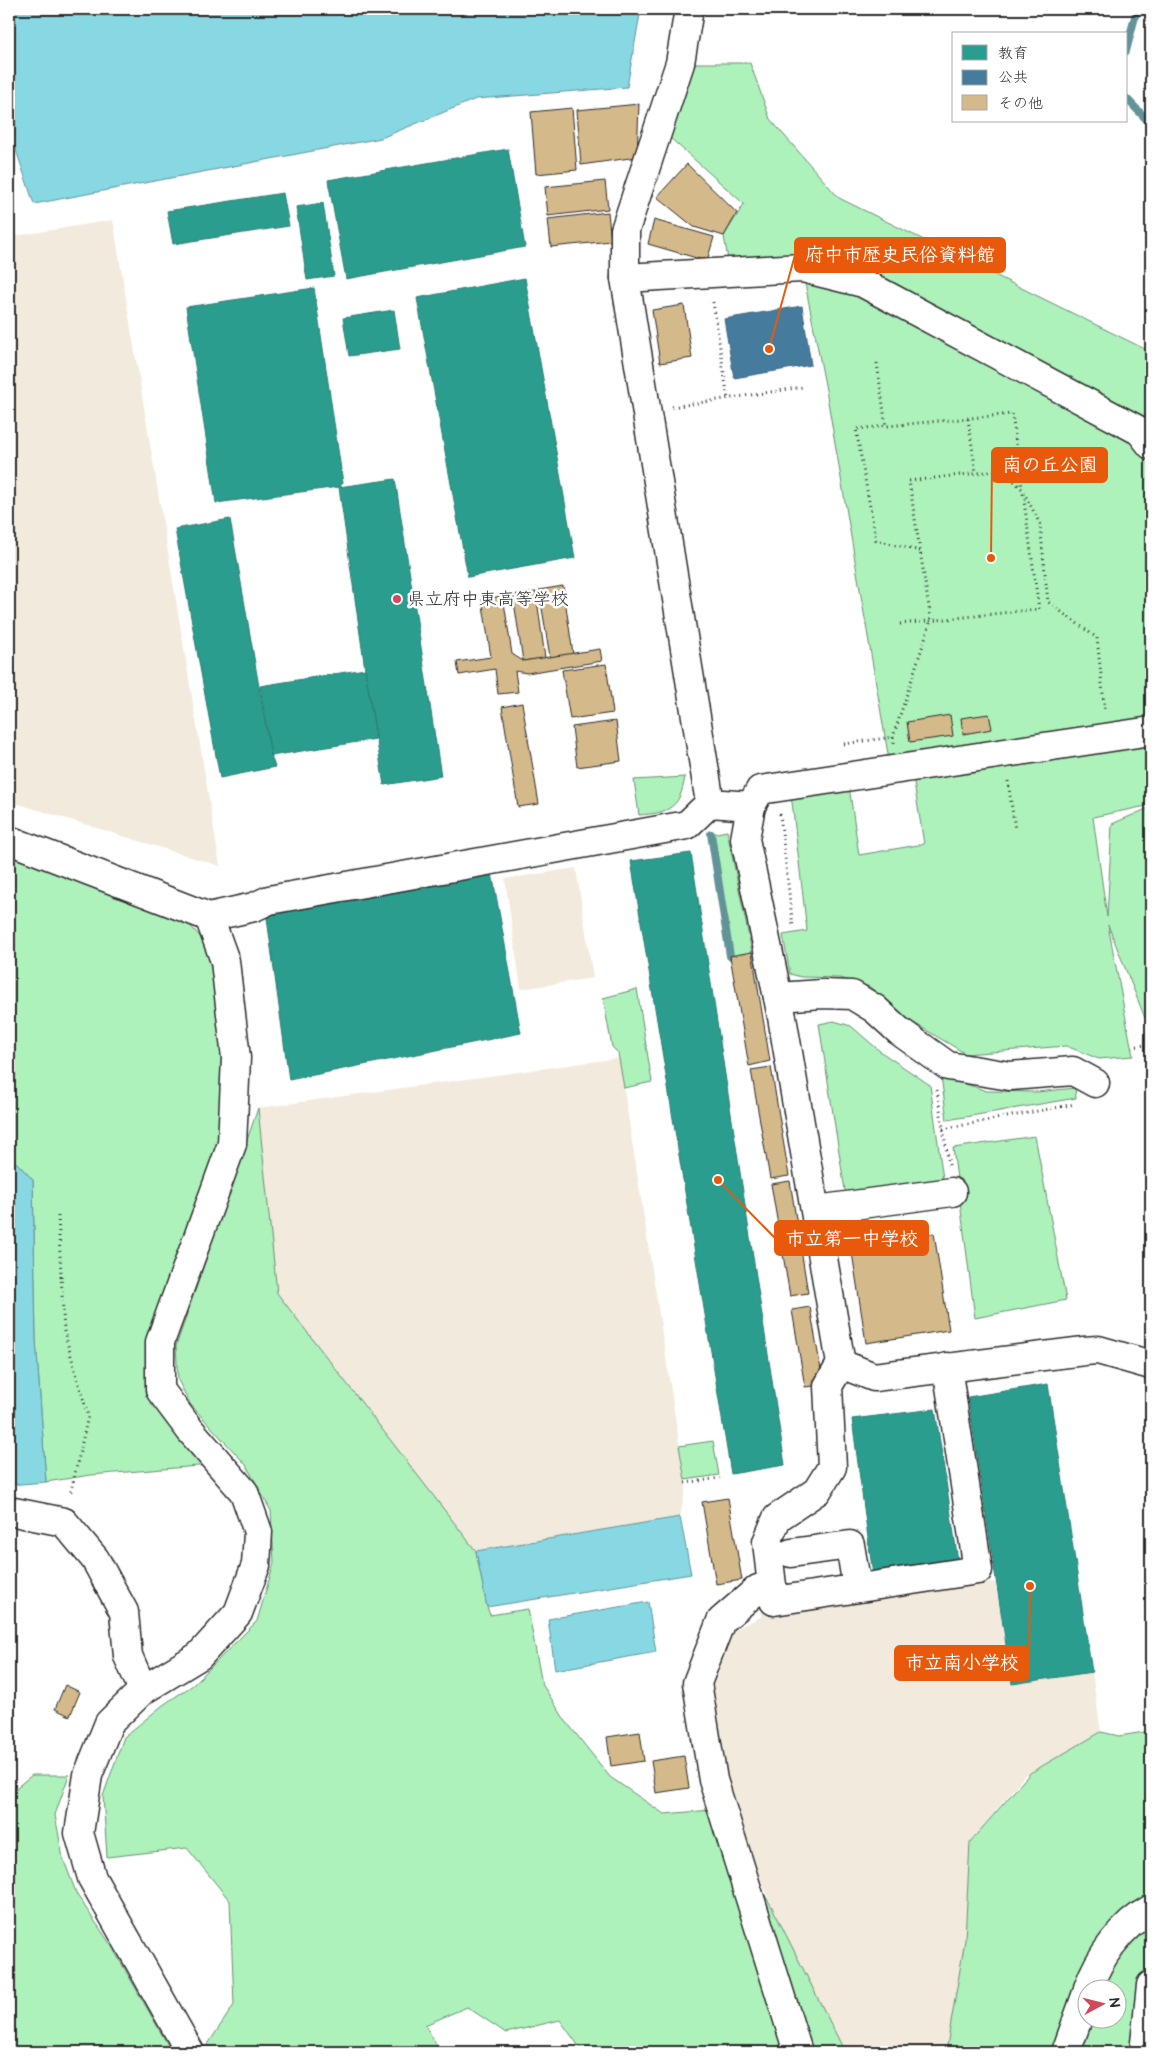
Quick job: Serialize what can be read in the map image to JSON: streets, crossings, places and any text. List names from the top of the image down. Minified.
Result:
{"places":["府中市歴史民俗資料館","南の丘公園","県立府中東高等学校","市立第一中学校","市立南小学校"],"legend":["教育","公共","その他"],"north":"right"}
